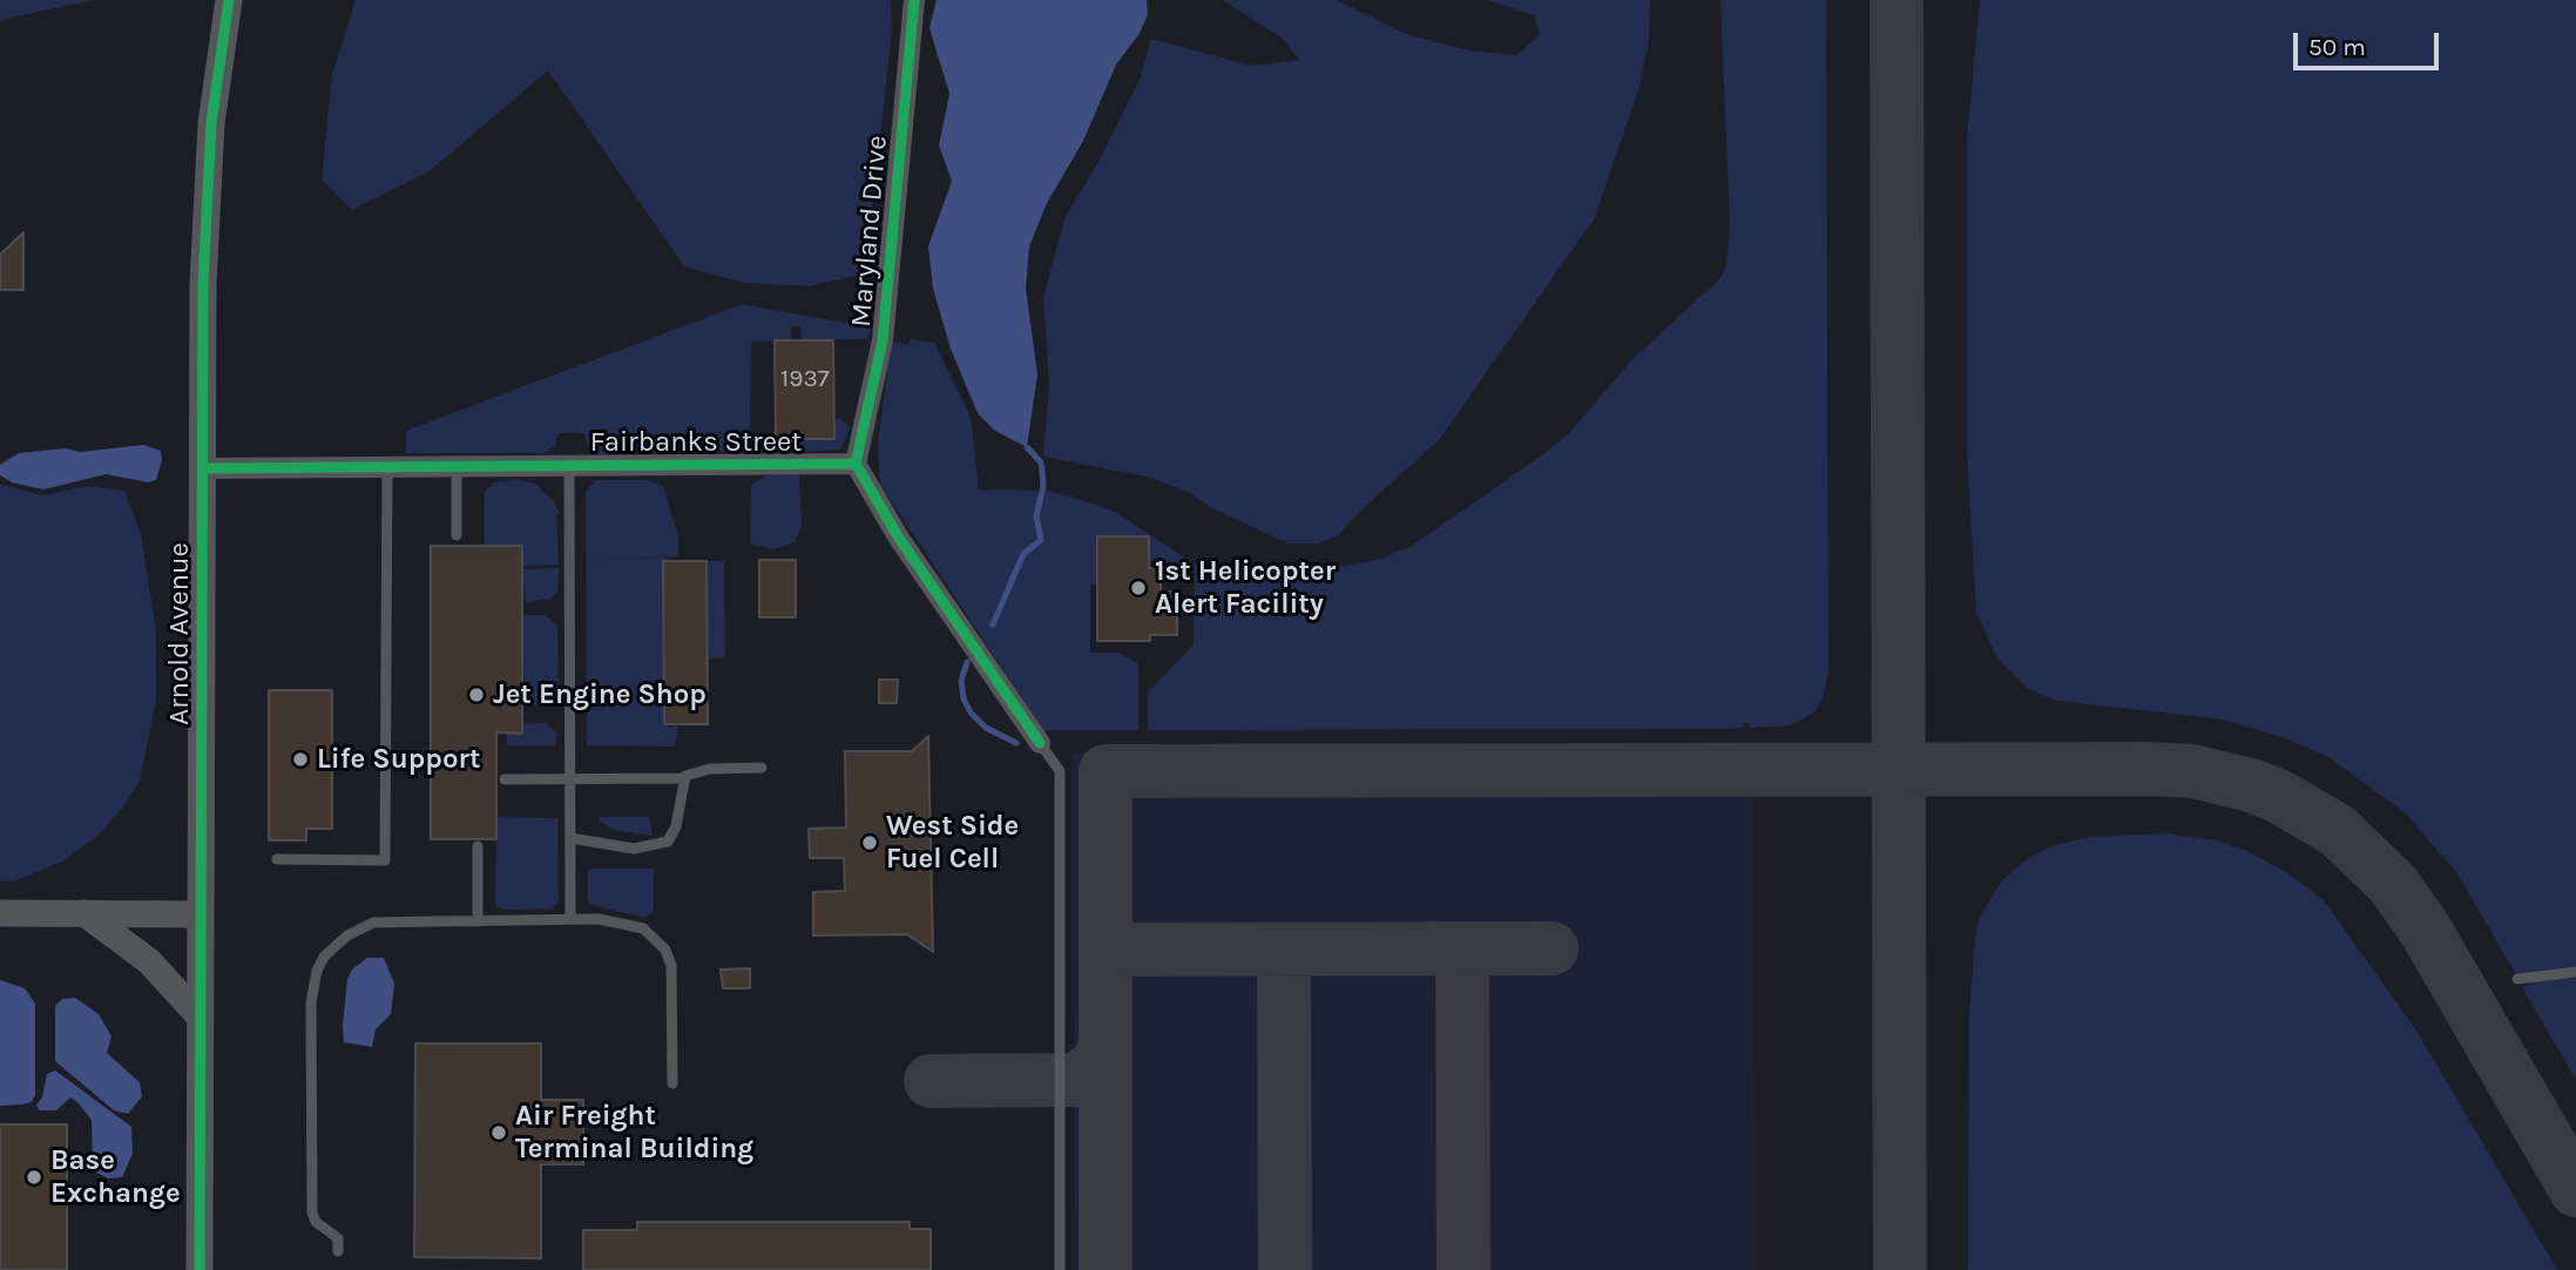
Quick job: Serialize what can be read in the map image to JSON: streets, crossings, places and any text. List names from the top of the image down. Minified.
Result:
{"streets":{"street":["Maryland Drive","Fairbanks Street","Arnold Avenue"]},"crossings":[["Maryland Drive","Fairbanks Street"],["Fairbanks Street","Arnold Avenue"]],"places":["1st Helicopter Alert Facility","Jet Engine Shop","Life Support","West Side Fuel Cell","Air Freight Terminal Building","Base Exchange"],"house_numbers":["1937"],"scale_bar":"50 m"}
